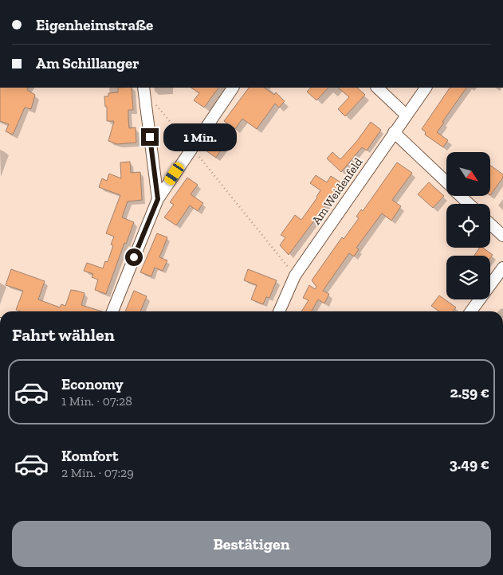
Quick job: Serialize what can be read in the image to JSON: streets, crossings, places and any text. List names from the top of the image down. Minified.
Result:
{"streets":{"street":["Am Weidenfeld"]},"north":"bottom right","page":{"banner":["Eigenheimstraße","Am Schillanger"],"bubble":"1 Min.","heading":"Fahrt wählen","list":[{"name":"Economy","note":"1 Min. · 07:28","value":"2.59 €"},{"name":"Komfort","note":"2 Min. · 07:29","value":"3.49 €"}],"buttons":"Bestätigen"}}
